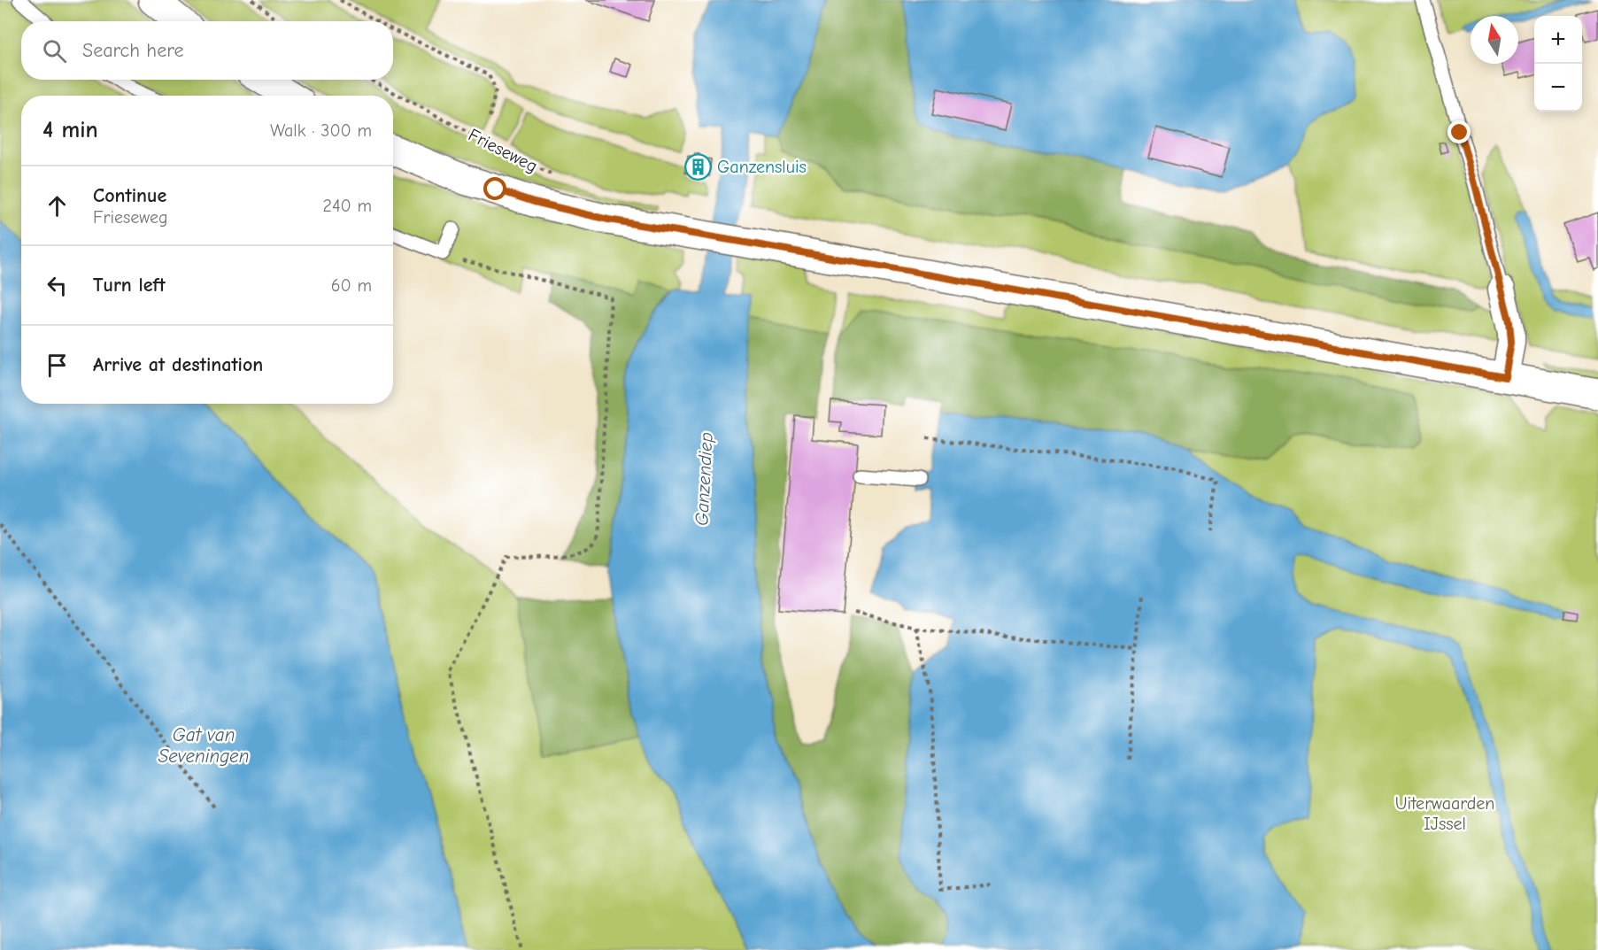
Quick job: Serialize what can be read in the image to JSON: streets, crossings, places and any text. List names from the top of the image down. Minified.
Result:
{"streets":{"main road":["Frieseweg"]},"water":["Ganzendiep","Gat van Seveningen"],"parks":["Uiterwaarden IJssel"],"places":{"building":["Ganzensluis"]},"north":"top","page":{"map_buttons":["+","−"],"search":"Search here","heading":["4 min","Walk · 300 m"],"list":[["Continue","Frieseweg","240 m"],["Turn left","60 m"],"Arrive at destination"]}}
